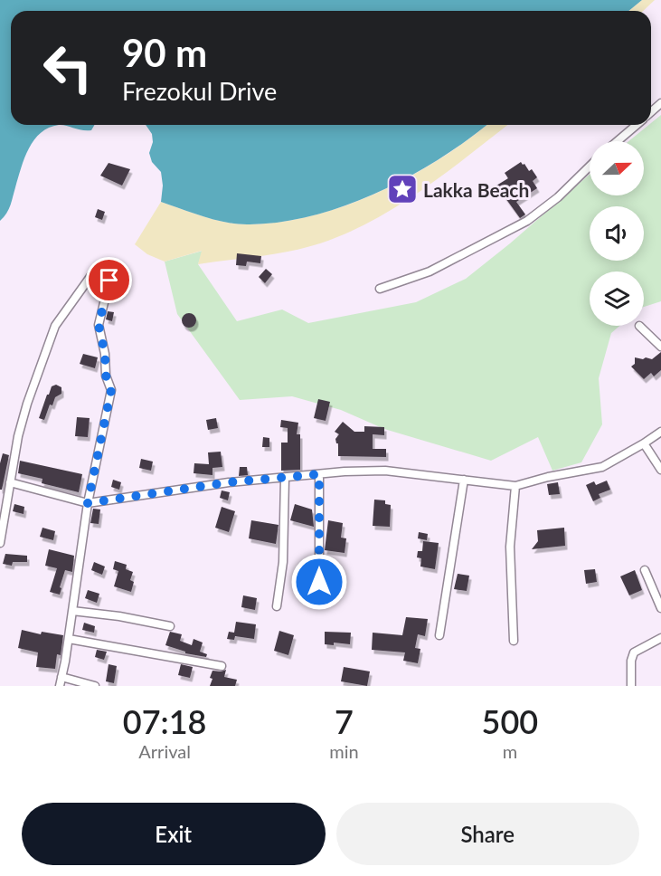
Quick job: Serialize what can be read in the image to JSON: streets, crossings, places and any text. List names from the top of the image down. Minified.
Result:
{"places":{"place":["Lakka Beach"]},"north":"right","page":{"turn":["90 m","Frezokul Drive"],"eta":["07:18","Arrival","7","min","500","m"],"buttons":["Exit","Share"]}}
